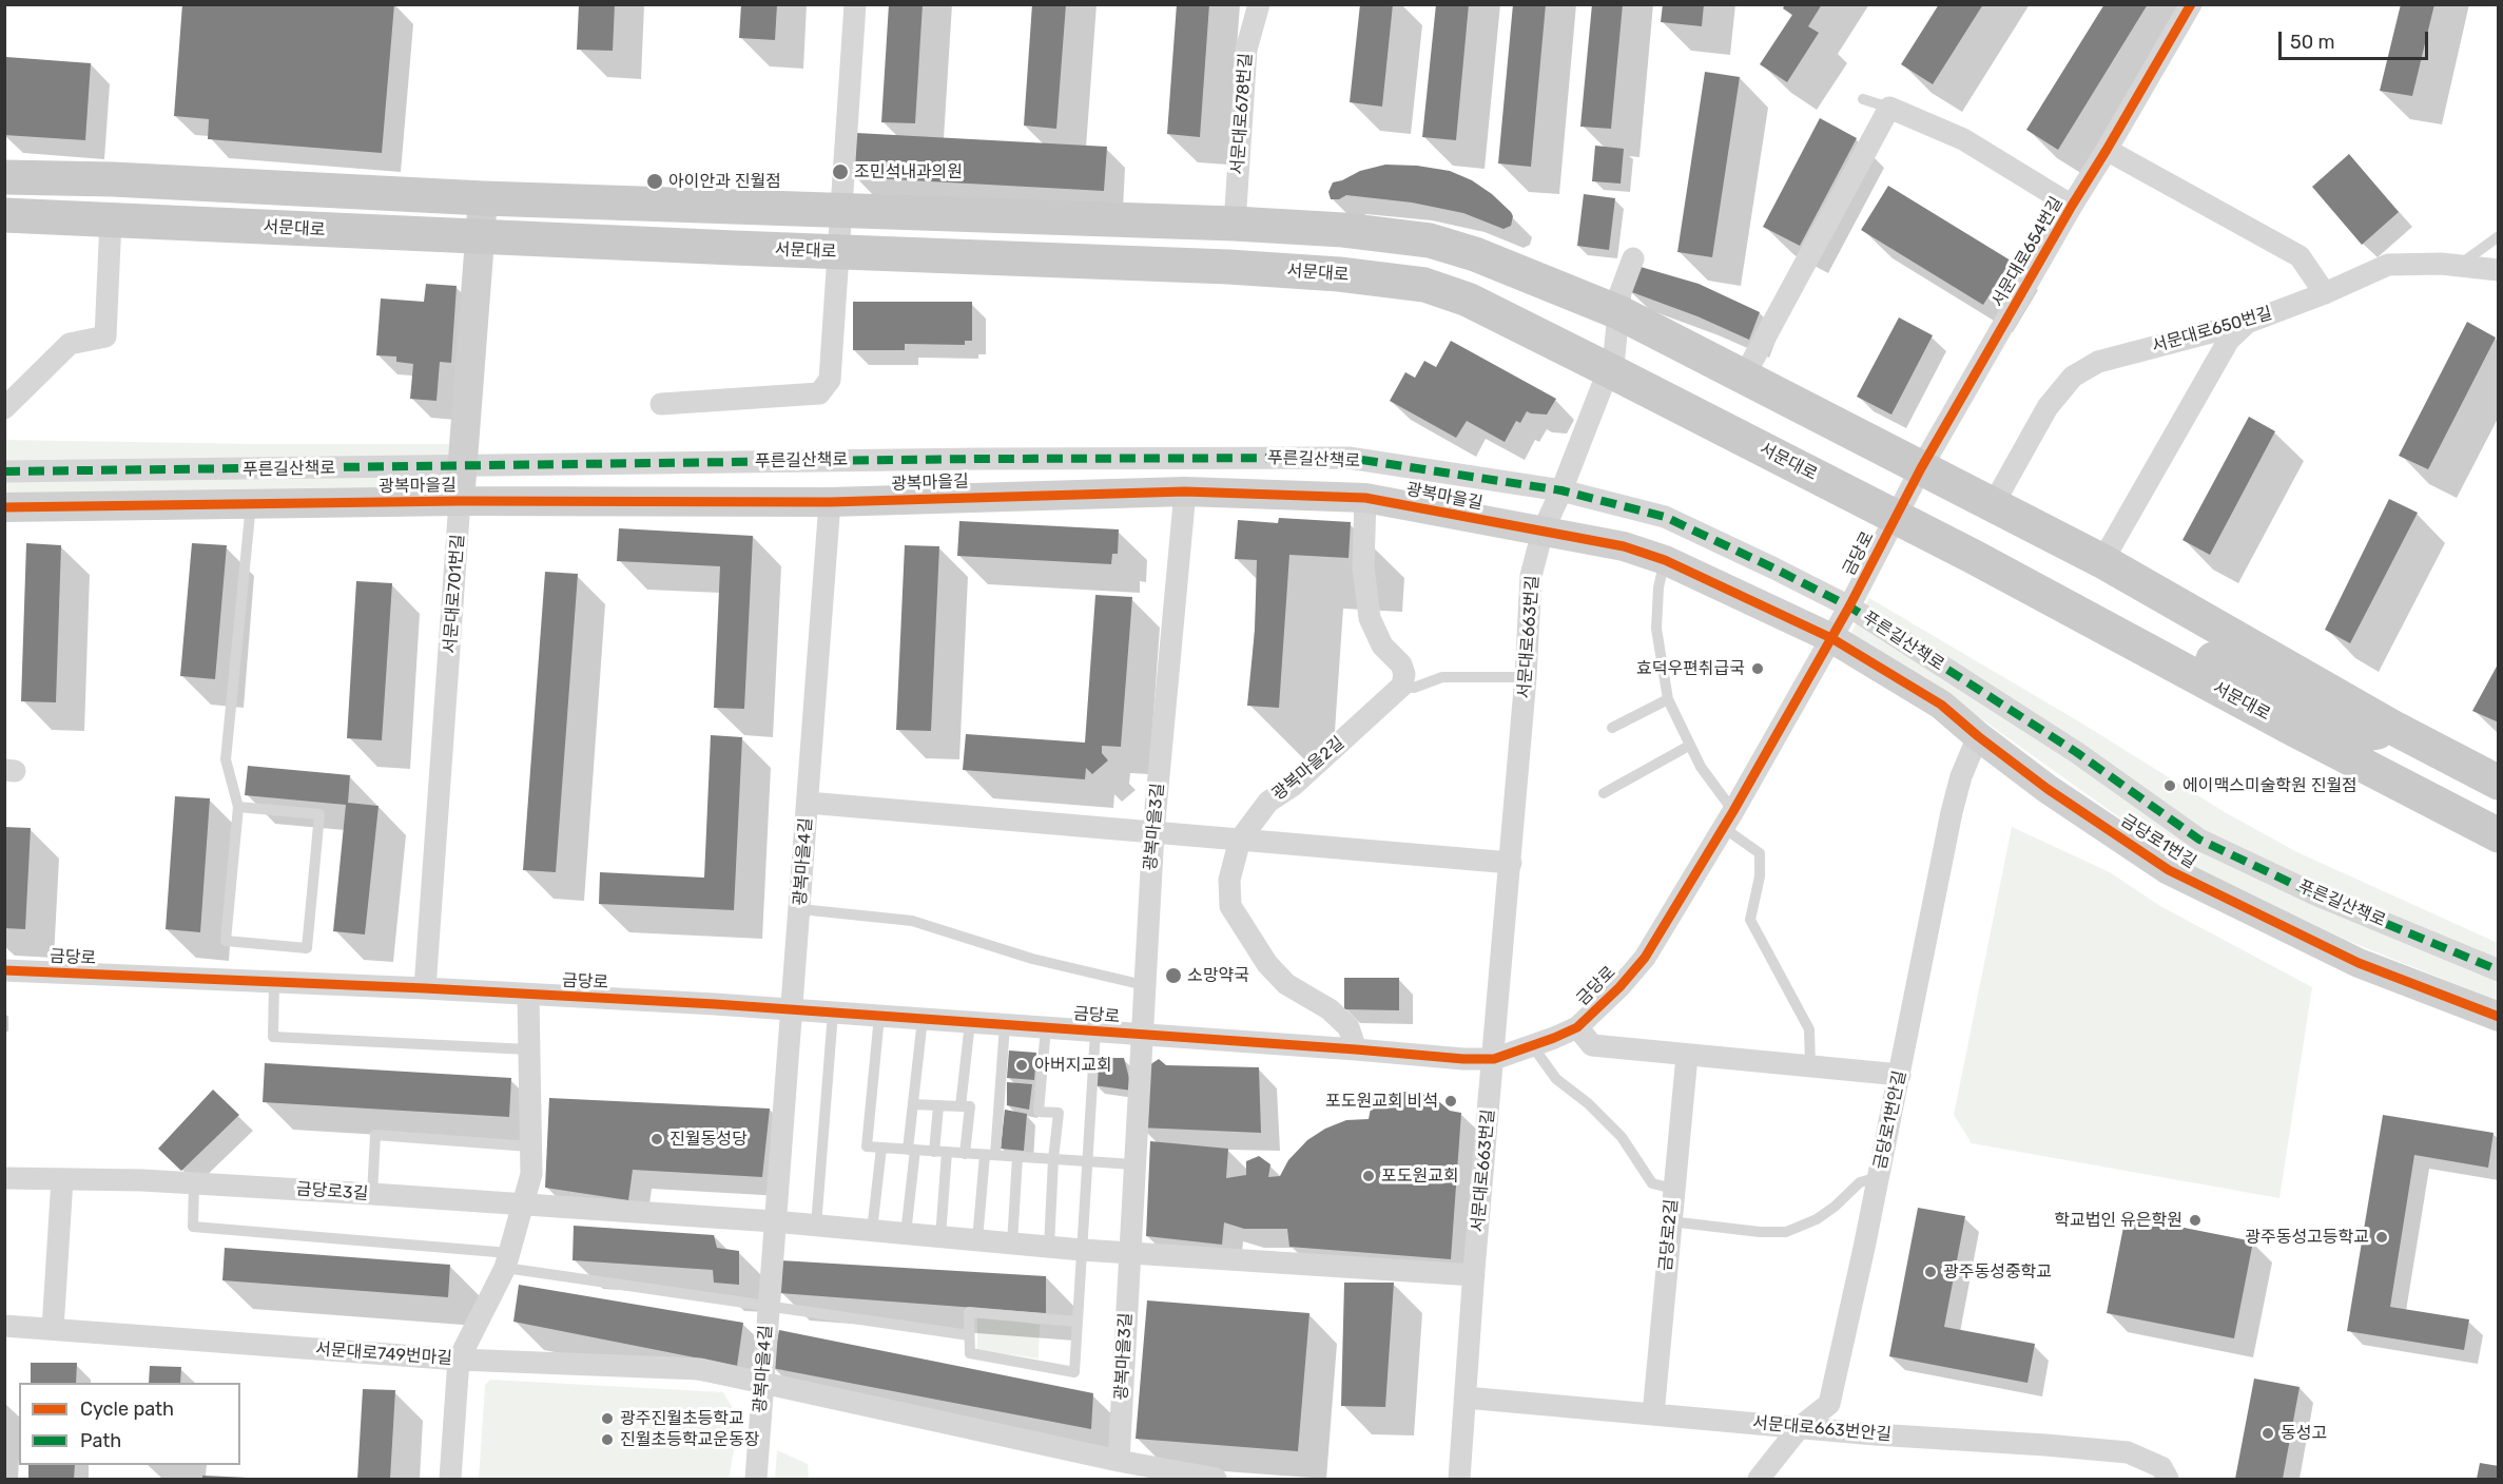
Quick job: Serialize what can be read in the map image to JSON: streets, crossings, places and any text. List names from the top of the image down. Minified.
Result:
{"streets":{"main road":["서문대로"],"street":["서문대로678번길","서문대로654번길","서문대로650번길","푸른길산책로","광복마을길","금당로","서문대로701번길","서문대로663번길","광복마을2길","광복마을3길","금당로1번길","광복마을4길","금당로1번안길","금당로3길","금당로2길","서문대로749번마길","서문대로663번안길"]},"crossings":[["서문대로","서문대로654번길"],["서문대로","금당로"],["서문대로","서문대로701번길"],["서문대로","서문대로663번길"],["서문대로654번길","금당로"],["푸른길산책로","금당로"],["푸른길산책로","서문대로701번길"],["푸른길산책로","서문대로663번길"],["광복마을길","금당로"],["광복마을길","서문대로701번길"],["광복마을길","서문대로663번길"],["광복마을길","광복마을3길"],["광복마을길","금당로1번길"],["광복마을길","광복마을4길"],["금당로","서문대로701번길"],["금당로","서문대로663번길"],["금당로","광복마을2길"],["금당로","광복마을3길"],["금당로","금당로1번길"],["금당로","광복마을4길"],["서문대로663번길","서문대로663번안길"],["광복마을3길","서문대로749번마길"],["금당로1번길","금당로1번안길"],["광복마을4길","금당로3길"],["광복마을4길","서문대로749번마길"],["금당로1번안길","서문대로663번안길"],["금당로2길","서문대로663번안길"]],"places":["조민석내과의원","아이안과 진월점","효덕우편취급국","에이맥스미술학원 진월점","소망약국","아버지교회","포도원교회 비석","진월동성당","포도원교회","학교법인 유은학원","광주동성고등학교","광주동성중학교","광주진월초등학교","동성고","진월초등학교운동장"],"legend":["Cycle path","Path"],"scale_bar":"50 m"}
